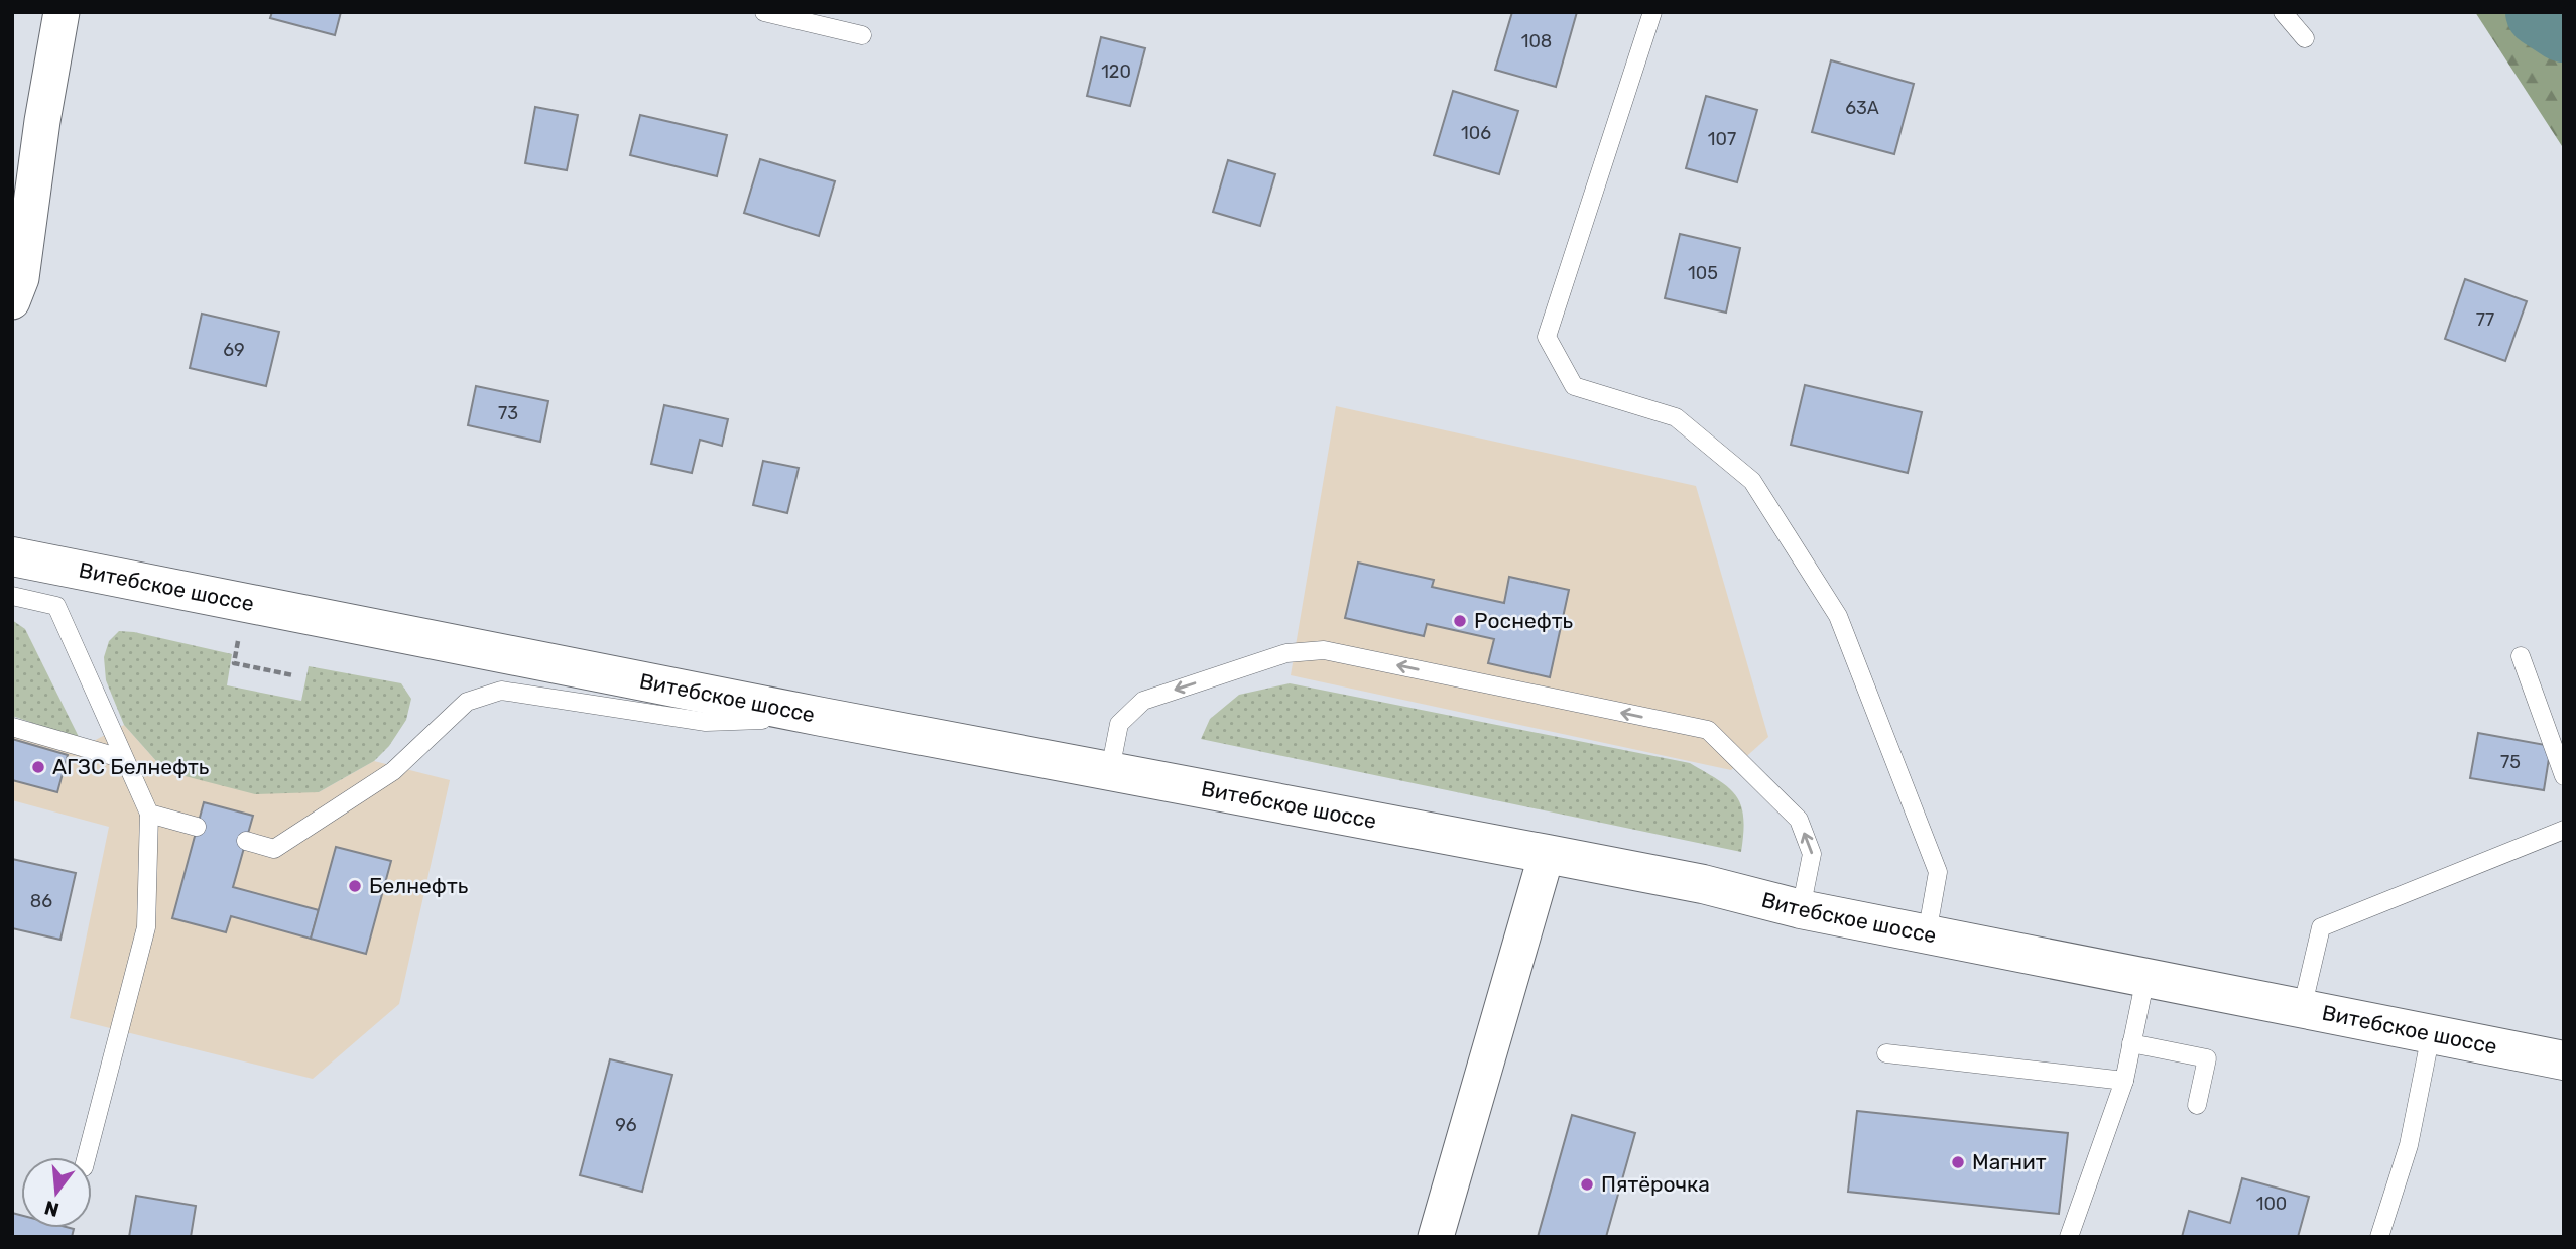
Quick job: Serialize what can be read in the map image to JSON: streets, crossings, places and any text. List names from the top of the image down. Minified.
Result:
{"streets":{"main road":["Витебское шоссе"]},"places":["Роснефть","АГЗС Белнефть","Белнефть","Магнит","Пятёрочка"],"house_numbers":["108","120","63А","106","107","105","77","69","73","75","86","96","100"],"north":"bottom"}
